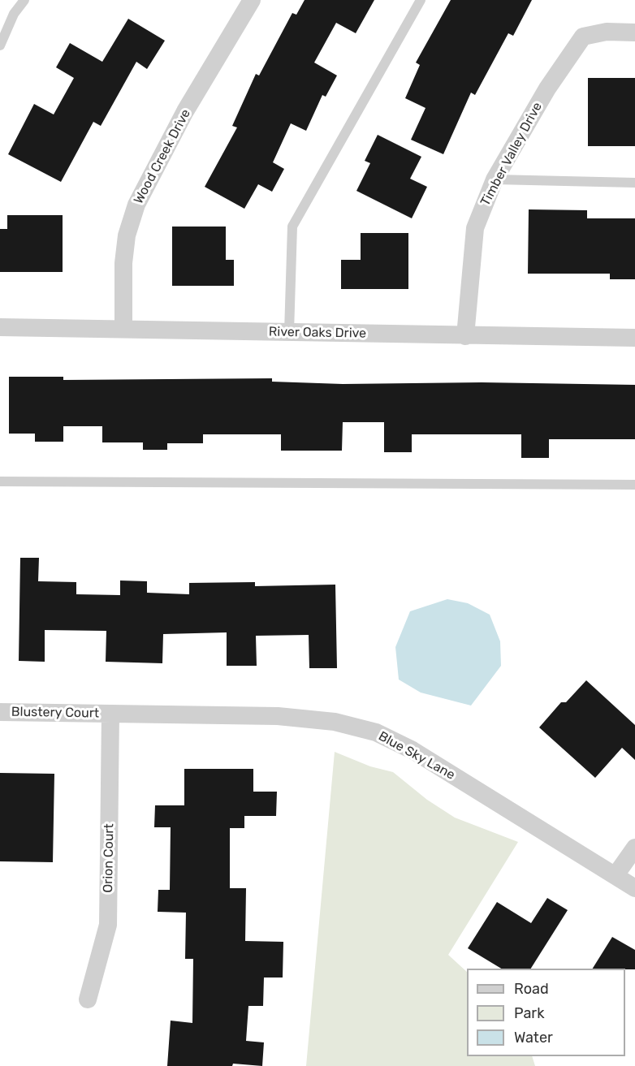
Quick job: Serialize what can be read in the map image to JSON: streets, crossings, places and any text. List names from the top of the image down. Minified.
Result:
{"streets":{"street":["Timber Valley Drive","Wood Creek Drive","River Oaks Drive","Blustery Court","Blue Sky Lane","Orion Court"]},"crossings":[["Timber Valley Drive","River Oaks Drive"],["Wood Creek Drive","River Oaks Drive"],["Blustery Court","Blue Sky Lane"],["Blustery Court","Orion Court"],["Blue Sky Lane","Orion Court"]],"legend":["Road","Park","Water"]}
